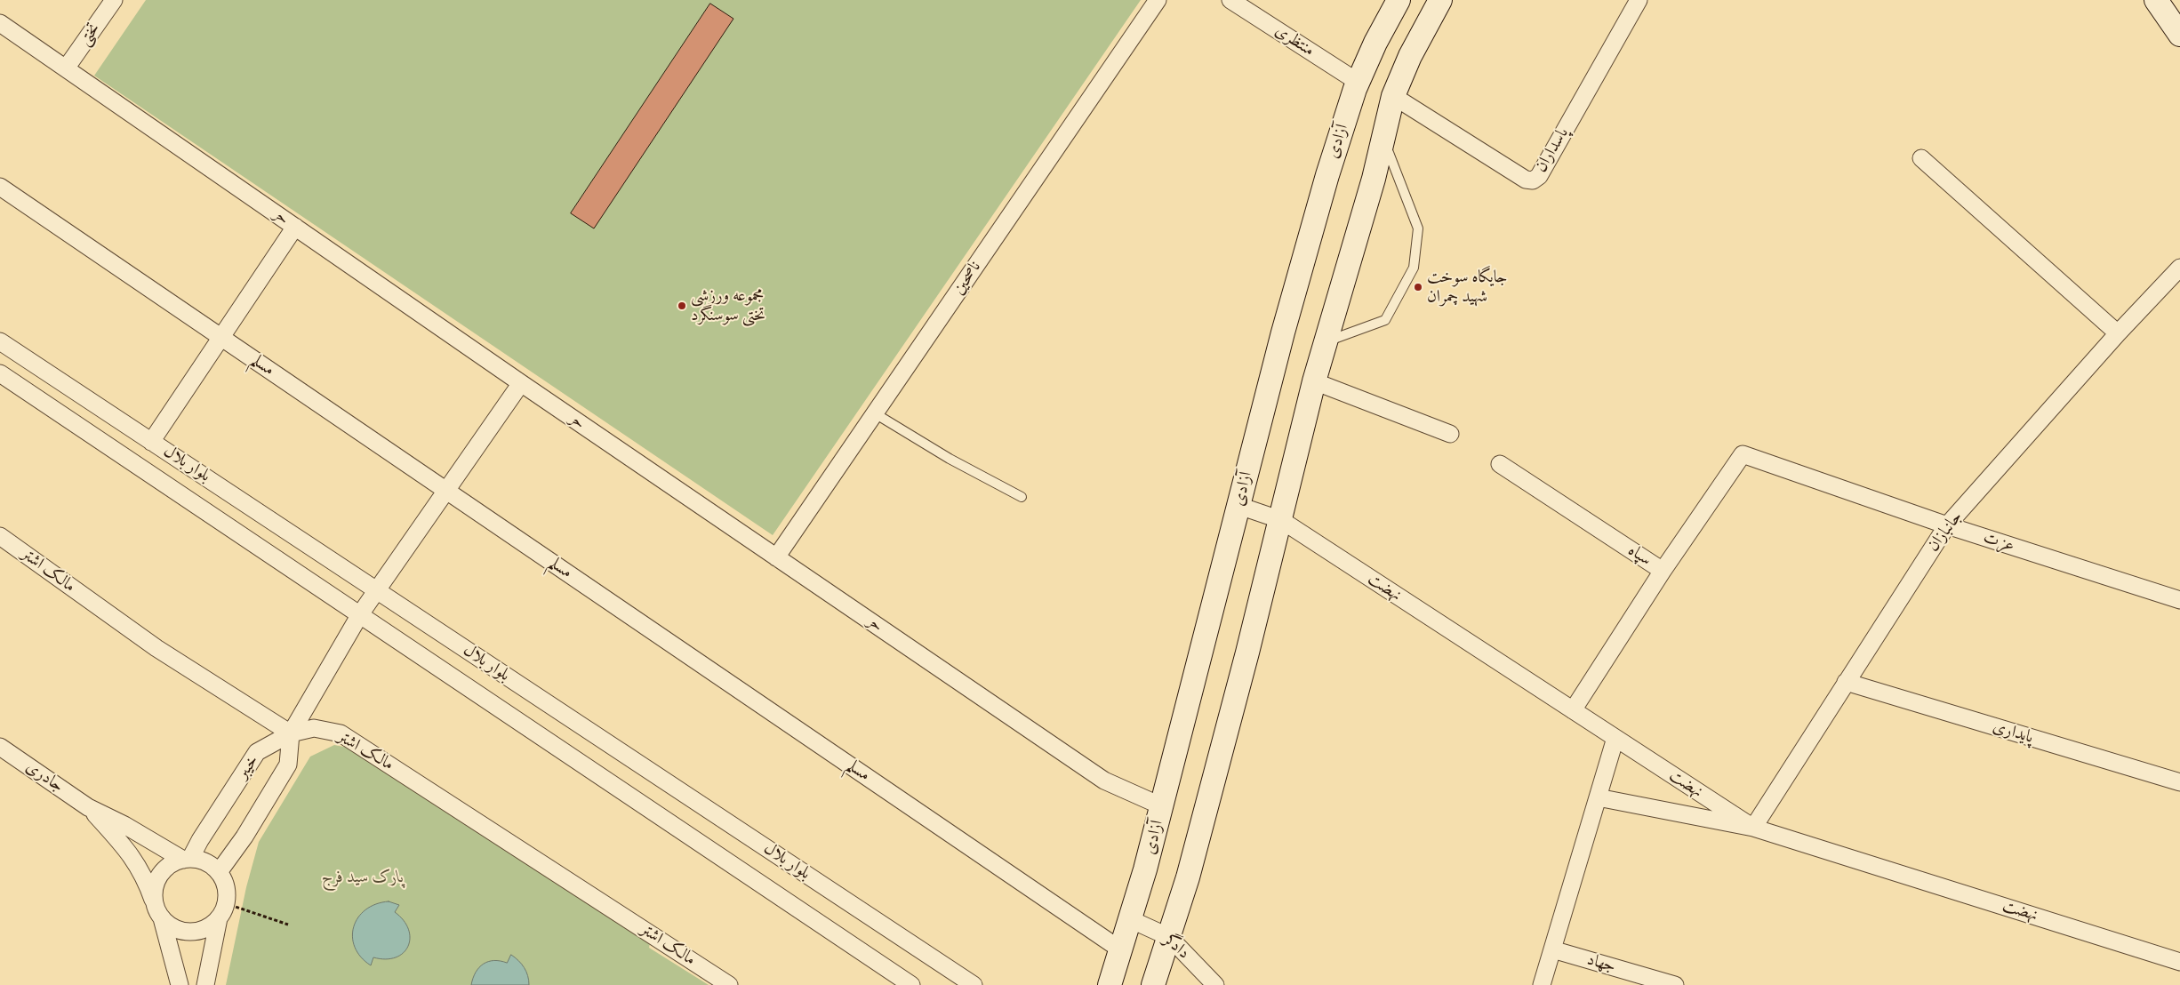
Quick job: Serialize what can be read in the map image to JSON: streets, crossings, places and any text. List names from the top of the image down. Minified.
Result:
{"streets":{"main road":["آزادی"],"street":["تختی","منتظری","پاسداران","حر","ناصحین","مسلم","بلوار بلال","جانبازان","عزت","سپاه","مالک اشتر","نهضت","پایداری","خیبر","جادری","دادگر","جهاد"]},"crossings":[["تختی","حر"],["منتظری","آزادی"],["آزادی","حر"],["آزادی","مسلم"],["آزادی","نهضت"],["آزادی","دادگر"],["حر","ناصحین"],["جانبازان","عزت"],["جانبازان","نهضت"],["جانبازان","پایداری"],["عزت","سپاه"],["سپاه","نهضت"],["مالک اشتر","خیبر"]],"parks":["پارک سید فرج"],"places":["جایگاه سوخت شهید چمران","مجموعه ورزشی تختی سوسنگرد"]}
